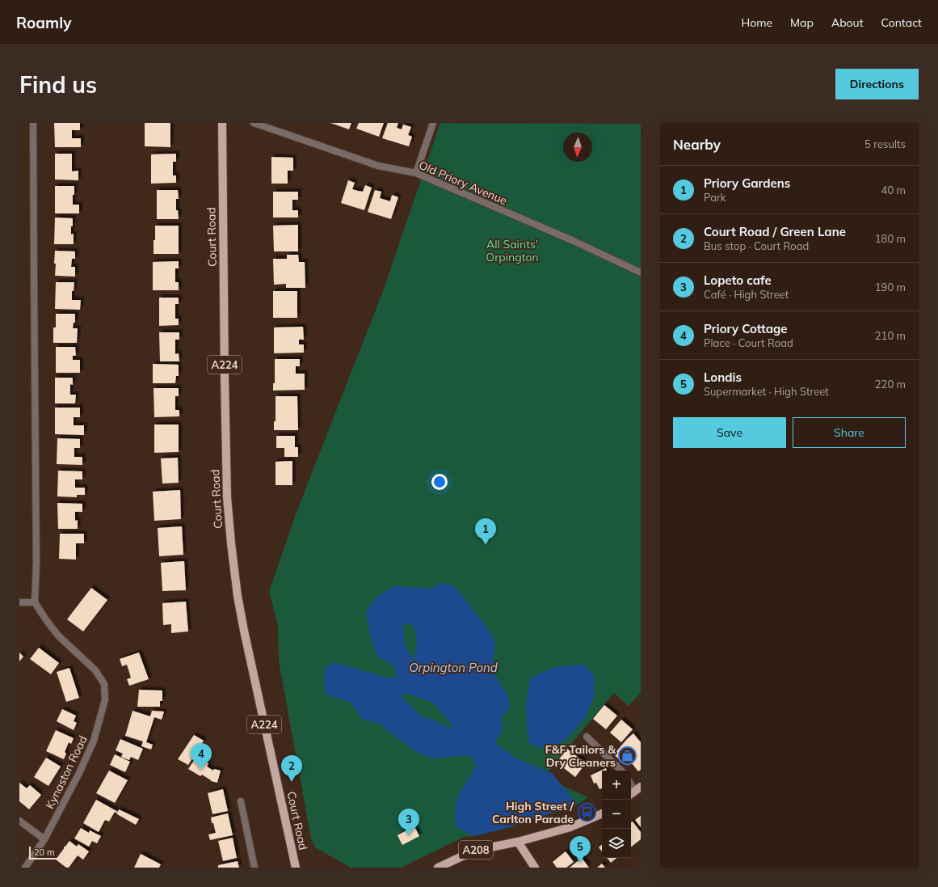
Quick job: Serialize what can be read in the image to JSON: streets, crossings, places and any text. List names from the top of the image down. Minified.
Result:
{"streets":{"main road":["Court Road","A224","A208"],"street":["Old Priory Avenue","Kynaston Road"]},"water":["Orpington Pond"],"parks":["All Saints' Orpington"],"places":{"shop":["F&F Tailors & Dry Cleaners"],"bus stop":["High Street / Carlton Parade"]},"scale_bar":"20 m","north":"bottom","page":{"header":"Roamly","nav":["Home","Map","About","Contact"],"buttons":["Directions",["Save","Share"]],"title":"Find us","heading":["Nearby","5 results"],"list":[{"mark":"1","name":"Priory Gardens","note":"Park","value":"40 m"},{"mark":"2","name":"Court Road / Green Lane","note":"Bus stop · Court Road","value":"180 m"},{"mark":"3","name":"Lopeto cafe","note":"Café · High Street","value":"190 m"},{"mark":"4","name":"Priory Cottage","note":"Place · Court Road","value":"210 m"},{"mark":"5","name":"Londis","note":"Supermarket · High Street","value":"220 m"}],"pins":["1","4","2","3","5"],"map_buttons":["+","−"],"scale":"20 m"}}
